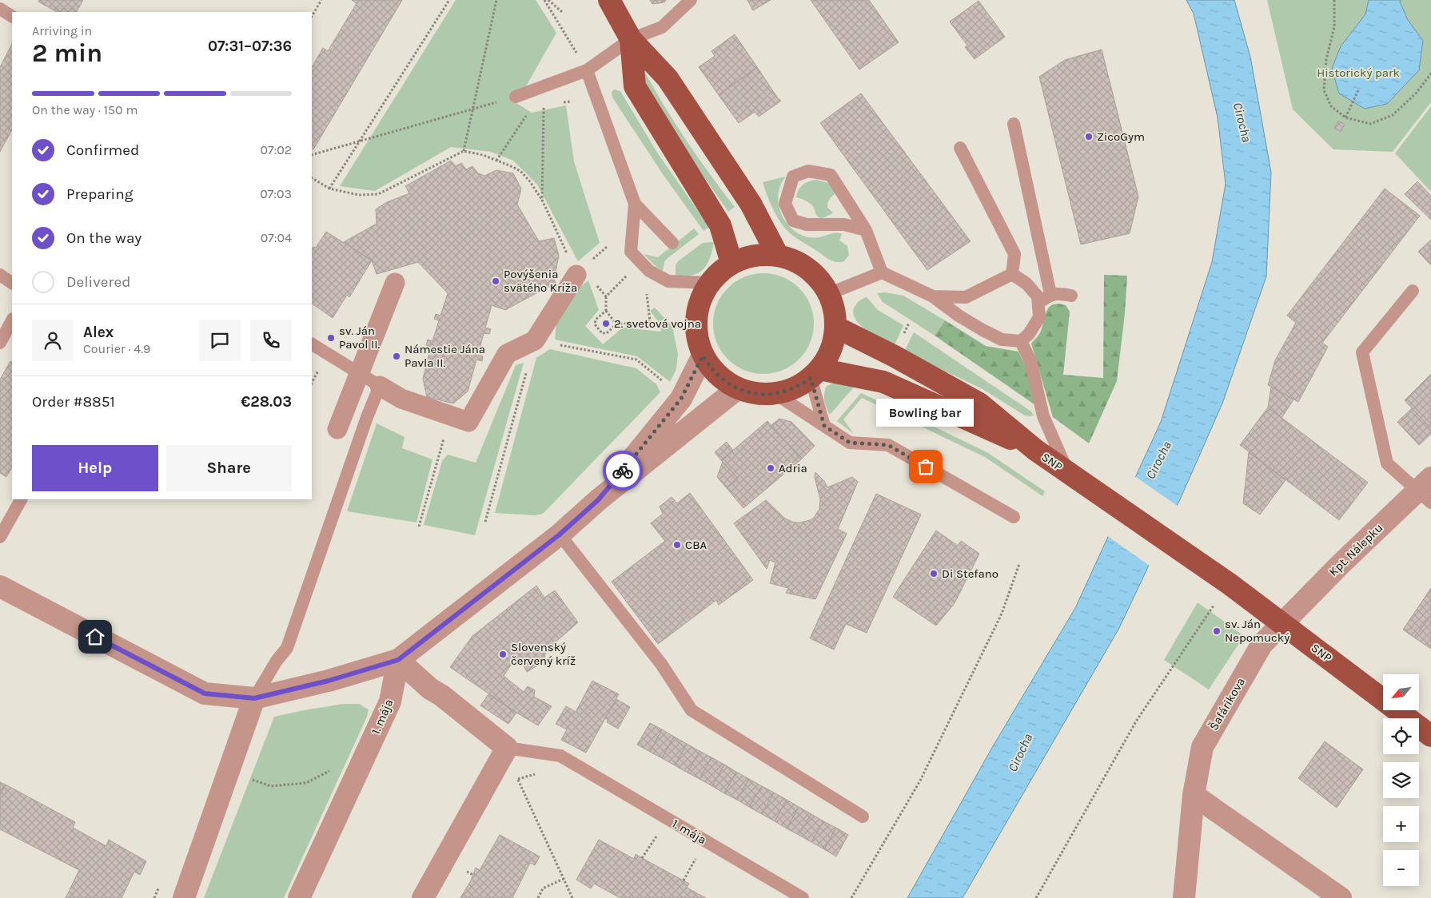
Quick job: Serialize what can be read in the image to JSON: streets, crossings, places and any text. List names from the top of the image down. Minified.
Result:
{"streets":{"main road":["SNP"],"street":["Kpt. Nálepku","Šafárikova","1. mája"]},"crossings":[["SNP","Kpt. Nálepku"],["SNP","Šafárikova"],["Kpt. Nálepku","Šafárikova"]],"water":["Cirocha"],"parks":["Historický park"],"places":["ZicoGym","Povýšenia svätého Kríža","2. svetová vojna","sv. Ján Pavol II.","Námestie Jána Pavla II.","Bowling bar","Adria","CBA","Di Stefano","sv. Ján Nepomucký","Slovenský červený kríž"],"north":"bottom left","page":{"heading":["2 min","Arriving in","07:31–07:36"],"panel":["Alex","Courier · 4.9","Order #8851","€28.03"],"bar":"On the way · 150 m","list":[["Confirmed","07:02"],["Preparing","07:03"],["On the way","07:04"],"Delivered"],"bubble":"Bowling bar","buttons":["Help","Share"],"map_buttons":["+","−"]}}
